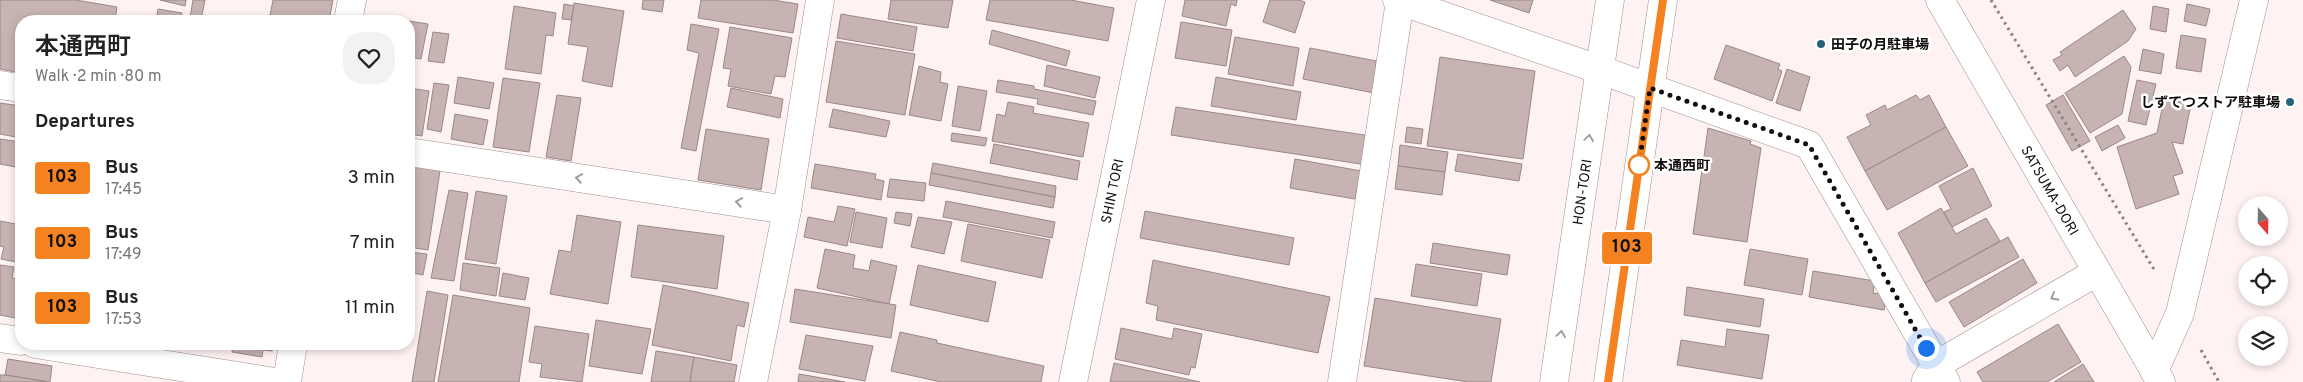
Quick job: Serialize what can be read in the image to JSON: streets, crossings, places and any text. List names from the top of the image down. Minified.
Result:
{"streets":{"street":["SHIN TORI","HON-TORI","SATSUMA-DORI"]},"places":["田子の月駐車場","しずてつストア駐車場","本通西町"],"lines":["bus line 103"],"north":"bottom","page":{"on_map":"103","heading":[["本通西町","Walk · 2 min · 80 m"],"Departures"],"list":[{"mark":"103","name":"Bus","note":"17:45","value":"3 min"},{"mark":"103","name":"Bus","note":"17:49","value":"7 min"},{"mark":"103","name":"Bus","note":"17:53","value":"11 min"}]}}
